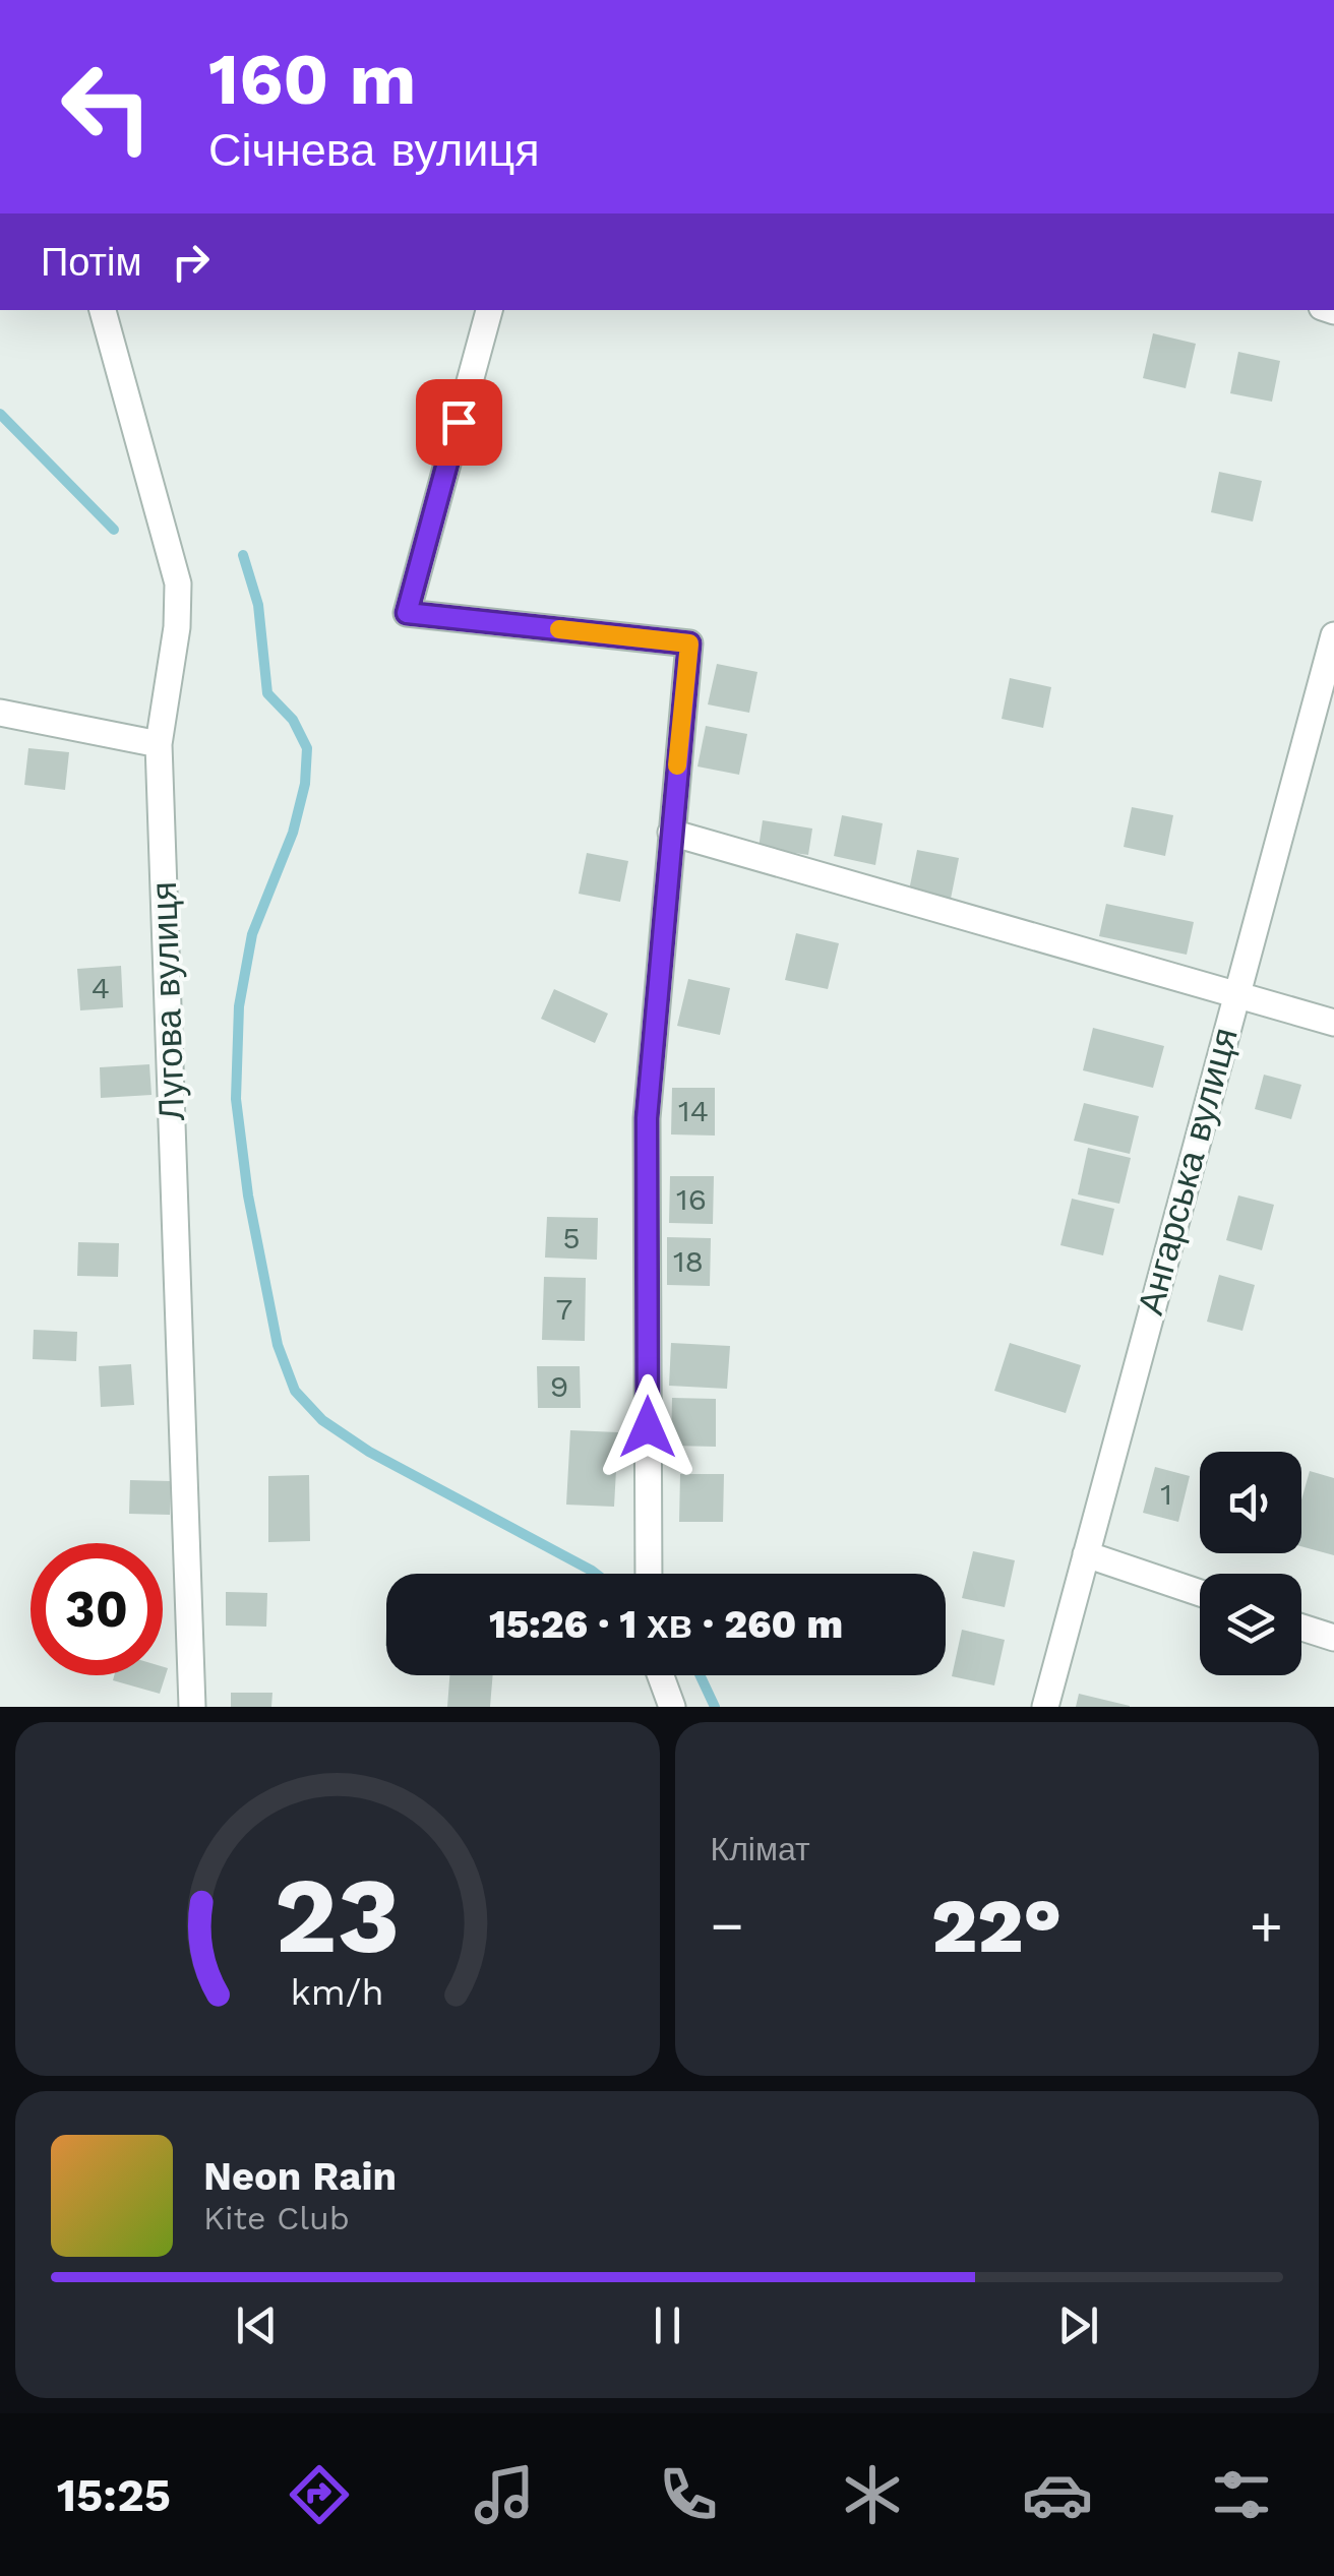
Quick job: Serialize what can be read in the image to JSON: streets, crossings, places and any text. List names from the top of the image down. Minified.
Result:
{"streets":{"street":["Лугова вулиця","Ангарська вулиця"]},"house_numbers":["4","14","16","5","18","7","9","1"],"page":{"turn":["160 m","Січнева вулиця"],"then":"Потім","limit":"30","trip":"15:26 · 1 хв · 260 m","tile":"Клімат","heat":["−","22°","+"],"song":["Neon Rain","Kite Club"],"tabs":"15:25","gauge":["23","km/h"]}}
